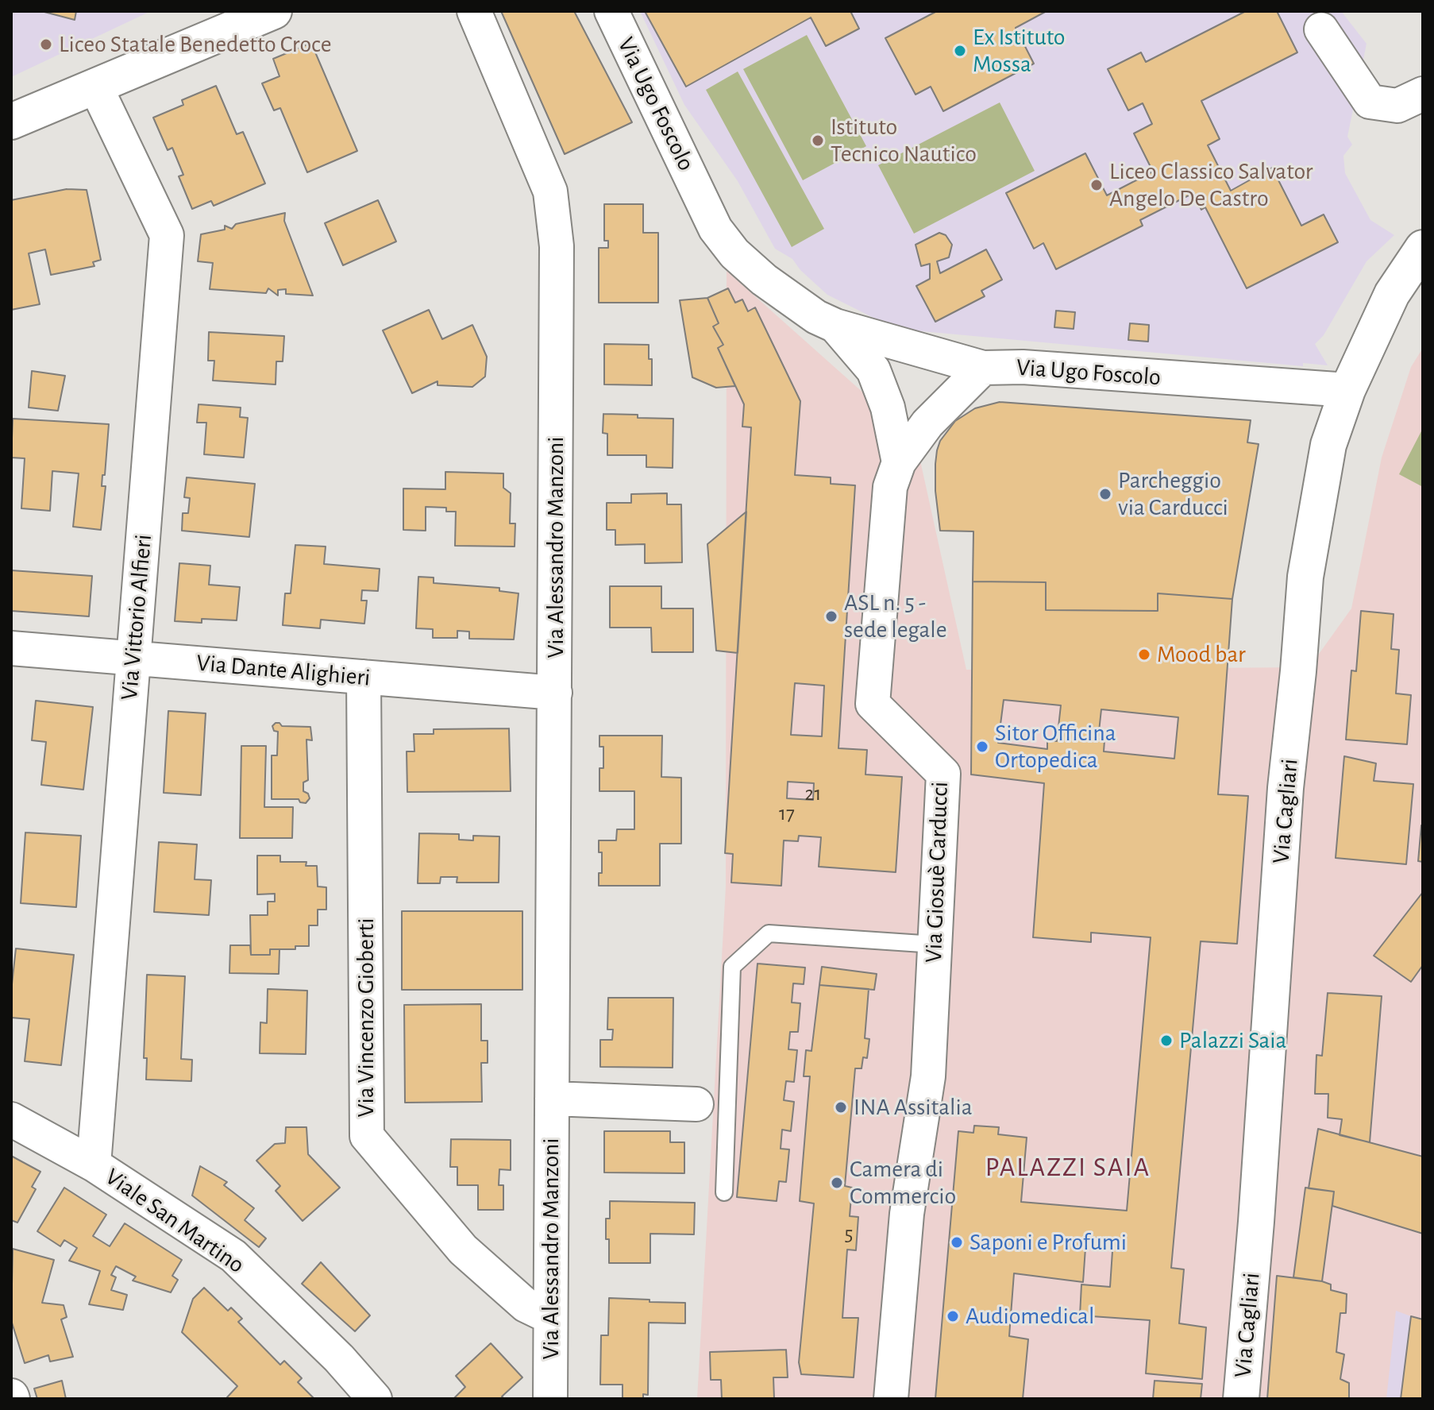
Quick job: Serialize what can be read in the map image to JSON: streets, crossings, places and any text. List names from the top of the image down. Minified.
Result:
{"streets":{"main road":["Via Cagliari"],"street":["Via Ugo Foscolo","Via Alessandro Manzoni","Via Vittorio Alfieri","Via Dante Alighieri","Via Giosuè Carducci","Via Vincenzo Gioberti","Viale San Martino"]},"crossings":[["Via Ugo Foscolo","Via Cagliari"],["Via Ugo Foscolo","Via Giosuè Carducci"],["Via Alessandro Manzoni","Via Dante Alighieri"],["Via Alessandro Manzoni","Via Vincenzo Gioberti"],["Via Vittorio Alfieri","Via Dante Alighieri"],["Via Vittorio Alfieri","Viale San Martino"],["Via Dante Alighieri","Via Vincenzo Gioberti"]],"districts":["PALAZZI SAIA"],"places":["Liceo Statale Benedetto Croce","Ex Istituto Mossa","Istituto Tecnico Nautico","Liceo Classico Salvator Angelo De Castro","Parcheggio via Carducci","ASL n. 5 - sede legale","Mood bar","Sitor Officina Ortopedica","Palazzi Saia","INA Assitalia","Camera di Commercio","Saponi e Profumi","Audiomedical"],"house_numbers":["21","17","5"]}
